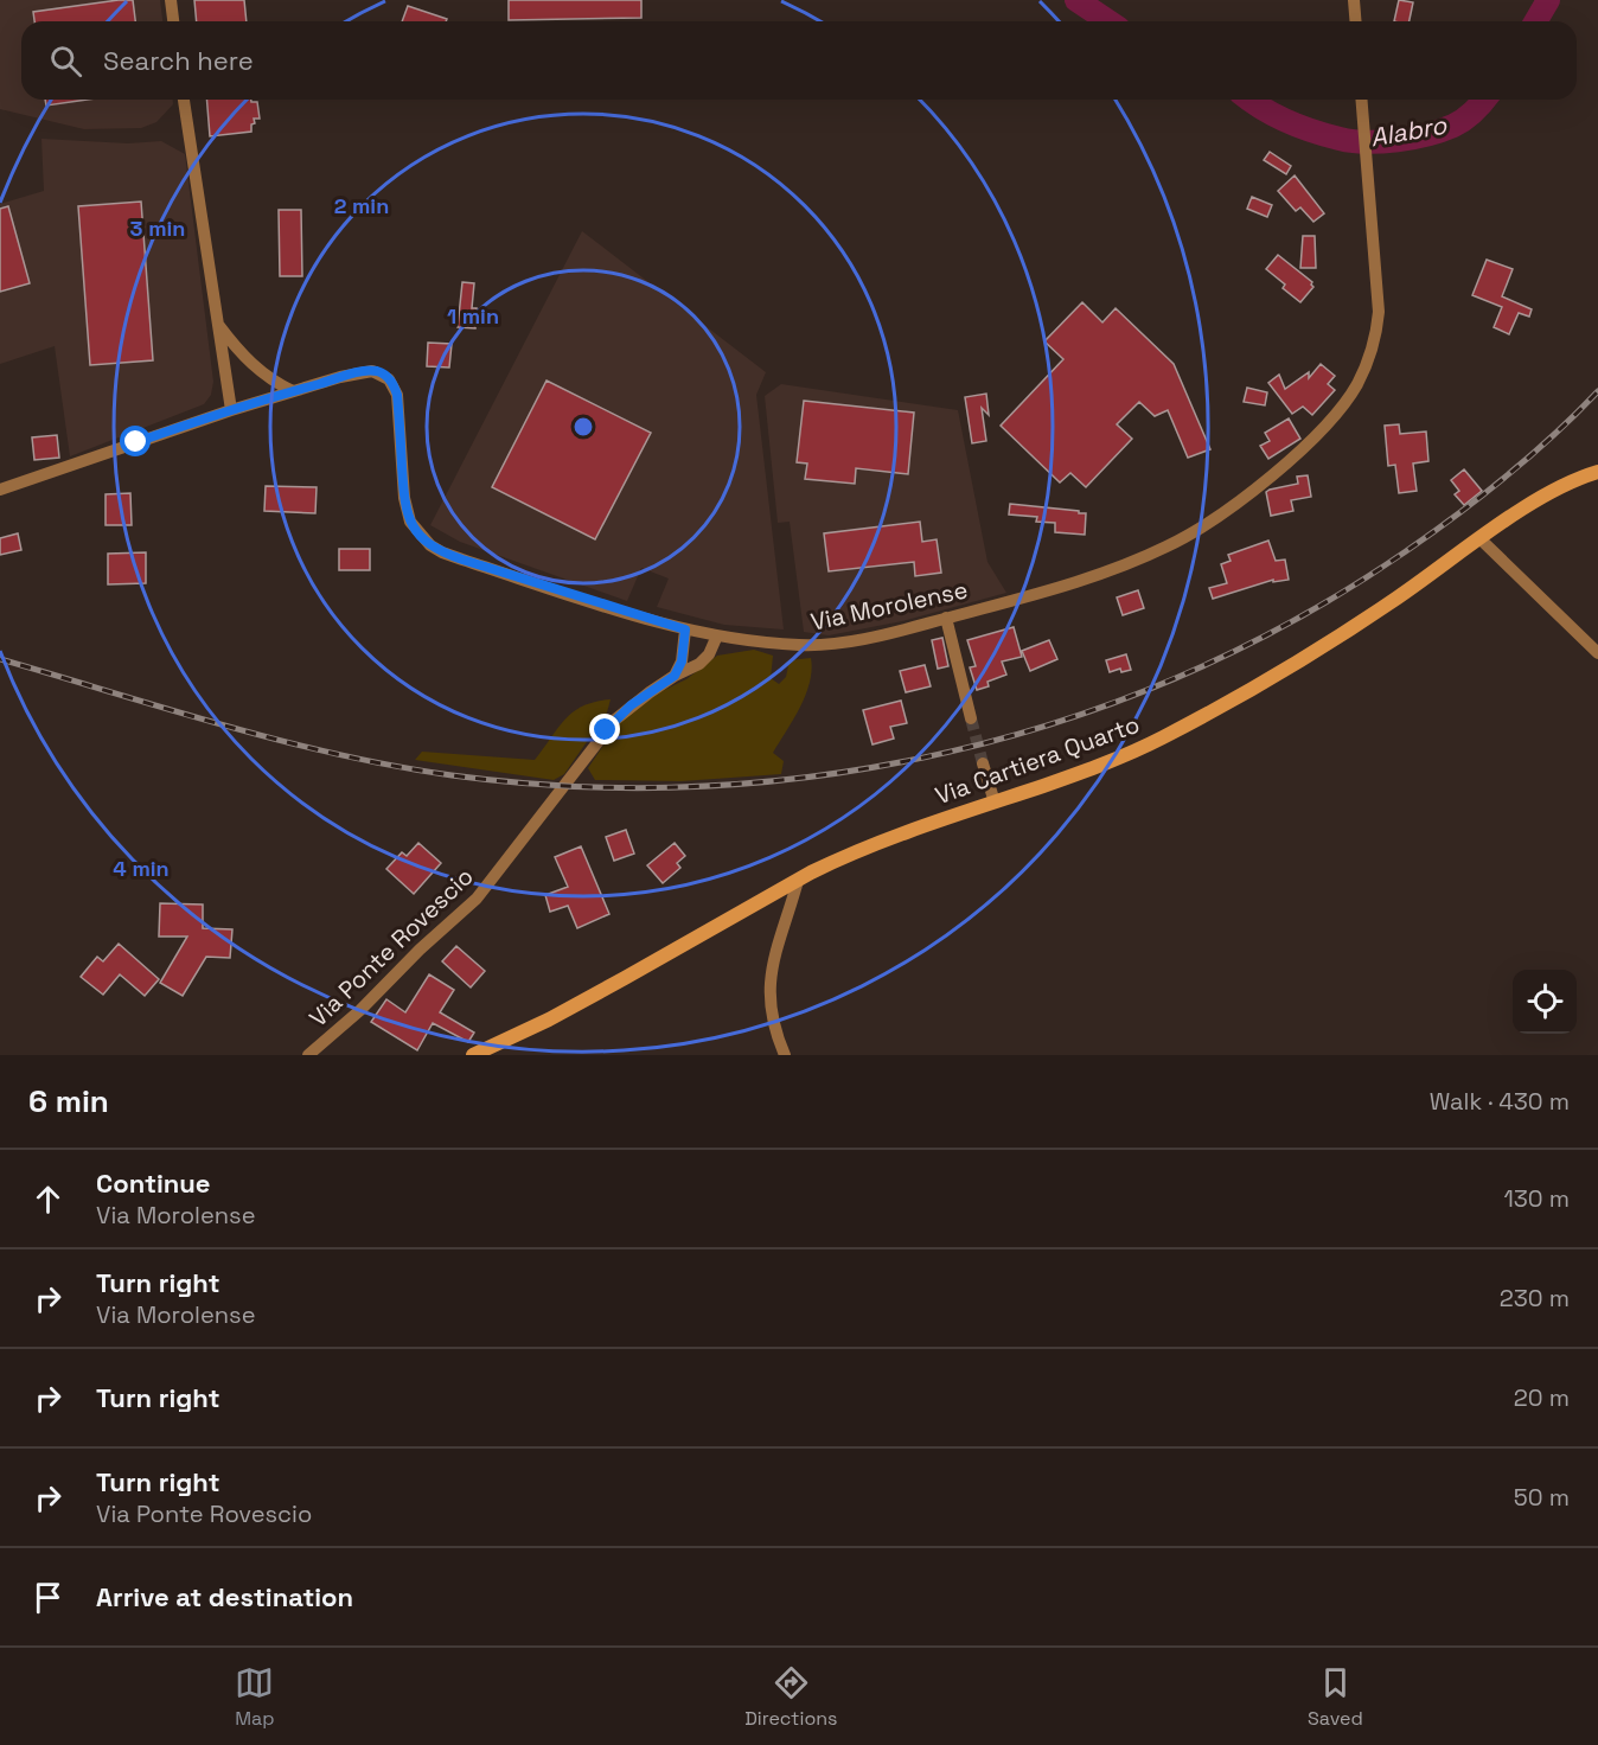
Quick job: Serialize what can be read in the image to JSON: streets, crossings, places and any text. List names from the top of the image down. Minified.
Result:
{"streets":{"street":["Via Morolense","Via Cartiera Quarto","Via Ponte Rovescio"]},"water":["Alabro"],"page":{"search":"Search here","heading":["6 min","Walk · 430 m"],"list":[["Continue","Via Morolense","130 m"],["Turn right","Via Morolense","230 m"],["Turn right","20 m"],["Turn right","Via Ponte Rovescio","50 m"],"Arrive at destination"],"nav":["Map","Directions","Saved"]},"rings":["2 min","3 min","1 min","4 min"]}
